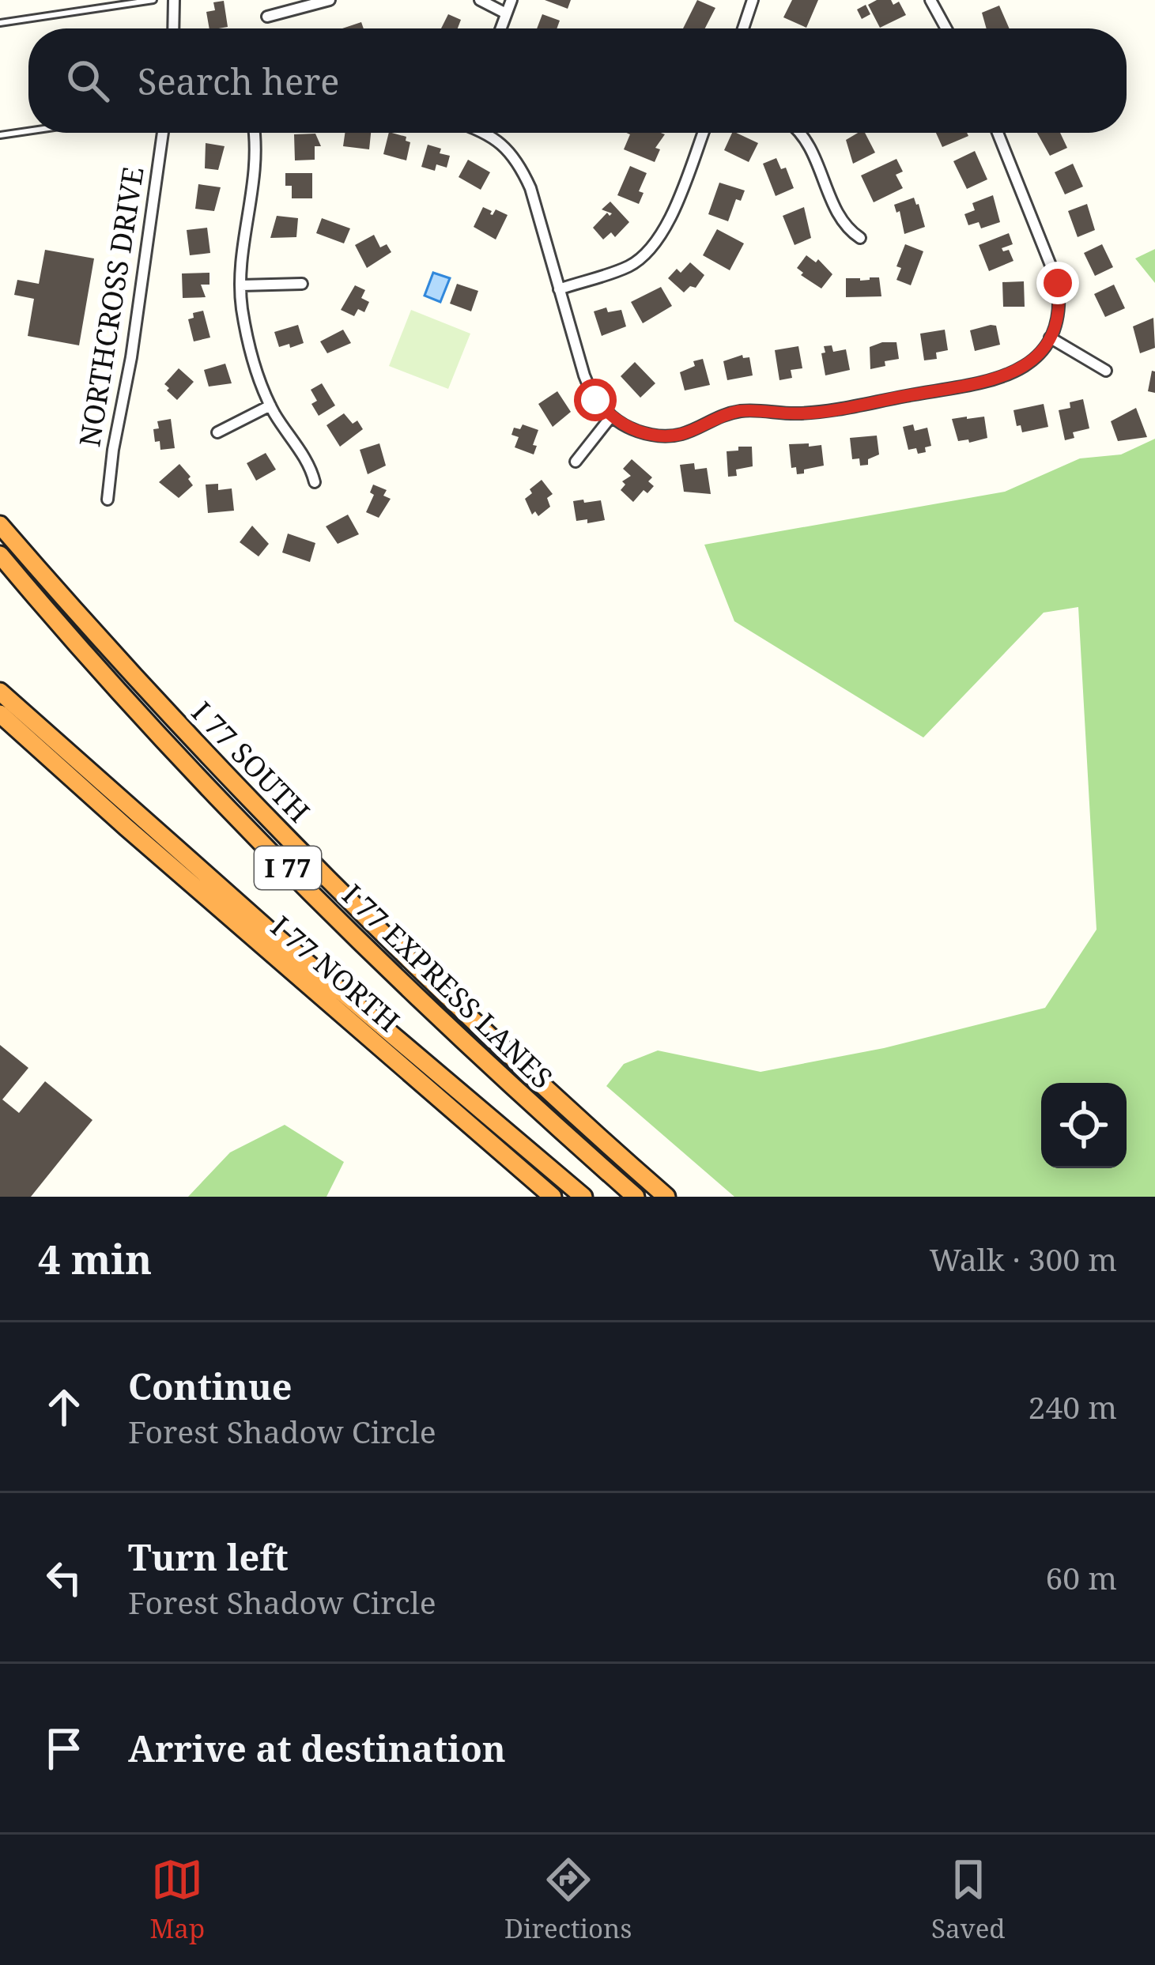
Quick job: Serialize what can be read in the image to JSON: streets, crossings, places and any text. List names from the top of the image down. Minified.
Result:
{"streets":{"highway":["I 77 SOUTH","I 77","I 77 NORTH","I 77 EXPRESS LANES"],"street":["NORTHCROSS DRIVE"]},"crossings":[["I 77 SOUTH","I 77"]],"page":{"search":"Search here","heading":["4 min","Walk · 300 m"],"list":[["Continue","Forest Shadow Circle","240 m"],["Turn left","Forest Shadow Circle","60 m"],"Arrive at destination"],"nav":["Map","Directions","Saved"]}}
